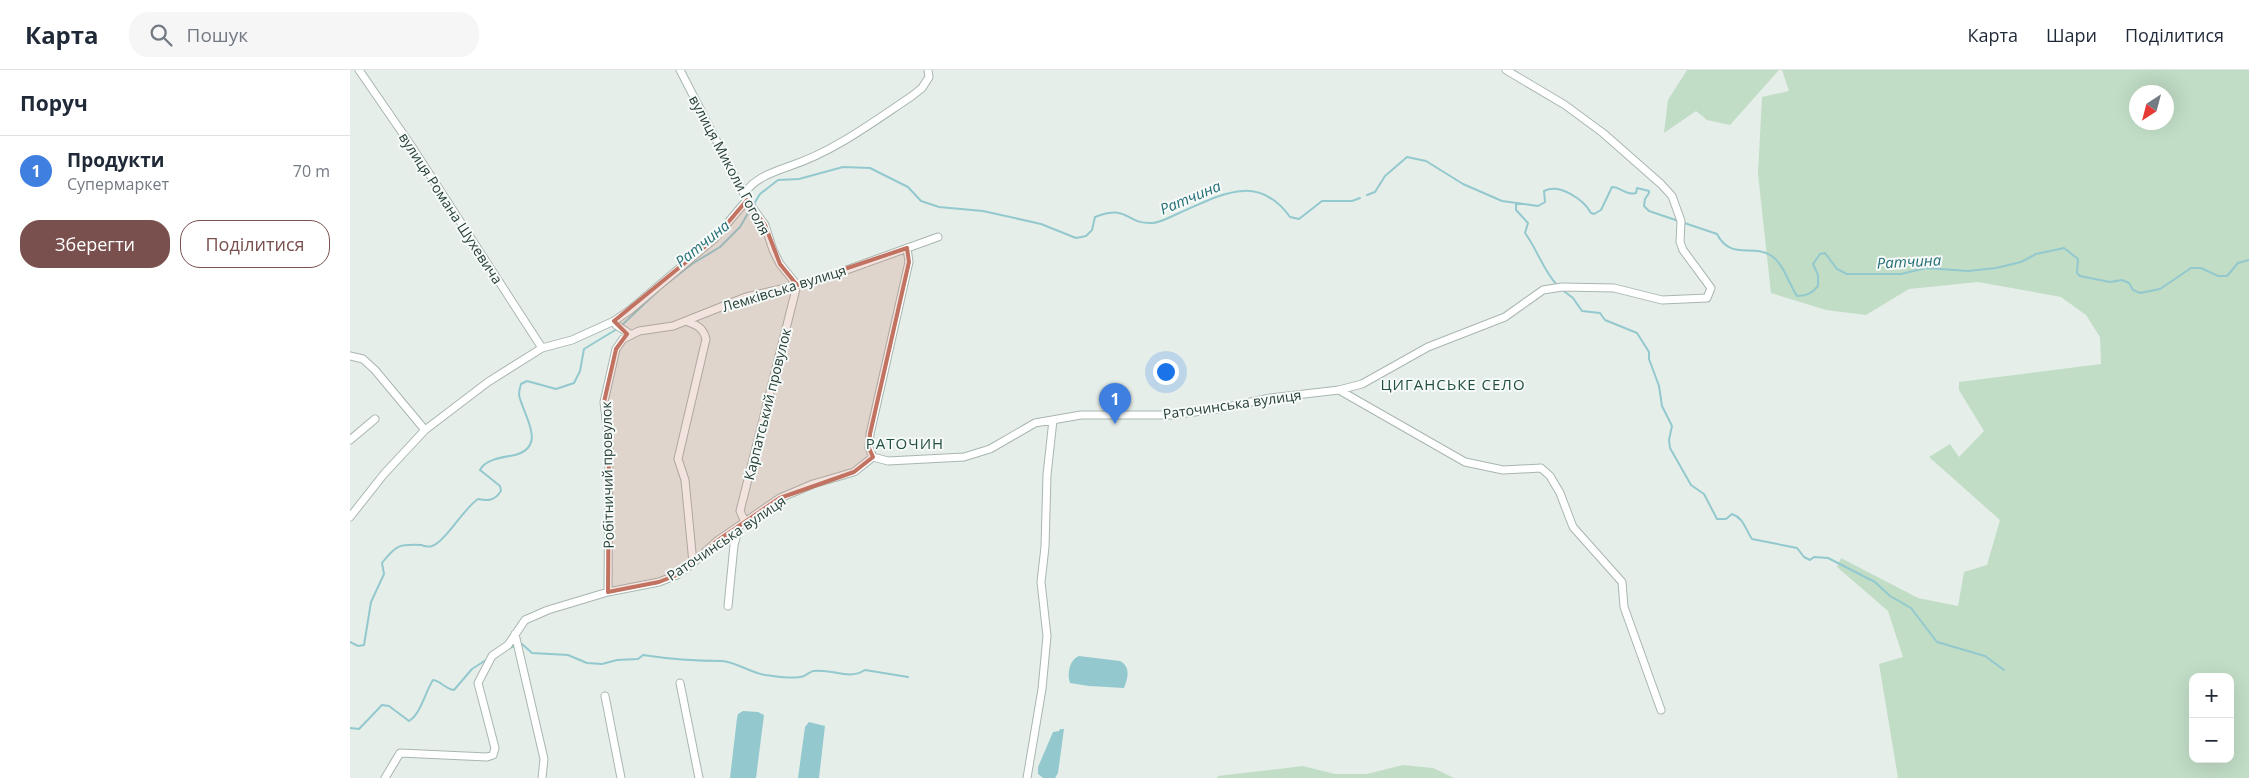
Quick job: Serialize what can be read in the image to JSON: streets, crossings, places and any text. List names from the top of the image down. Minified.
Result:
{"streets":{"street":["вулиця Миколи Гоголя","вулиця Романа Шухевича","Лемківська вулиця","Карпатський провулок","Раточинська вулиця","Робітничий провулок"]},"crossings":[["вулиця Миколи Гоголя","Лемківська вулиця"],["вулиця Миколи Гоголя","Карпатський провулок"],["Лемківська вулиця","Карпатський провулок"],["Лемківська вулиця","Робітничий провулок"],["Карпатський провулок","Раточинська вулиця"],["Раточинська вулиця","Робітничий провулок"]],"districts":["ЦИГАНСЬКЕ СЕЛО","РАТОЧИН"],"water":["Ратчина"],"north":"bottom left","page":{"header":"Карта","search":"Пошук","nav":["Карта","Шари","Поділитися"],"heading":"Поруч","list":[{"mark":"1","name":"Продукти","note":"Супермаркет","value":"70 m"}],"buttons":["Зберегти","Поділитися"],"pins":"1","map_buttons":["+","−"]}}
